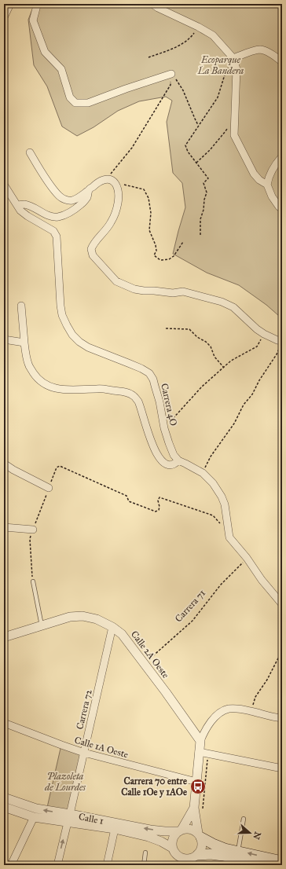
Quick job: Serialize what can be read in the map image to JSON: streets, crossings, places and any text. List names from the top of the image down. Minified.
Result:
{"streets":{"street":["Carrera 4O","Calle 2A Oeste","Carrera 72","Calle 1A Oeste","Calle 1"],"path":["Carrera 71"]},"crossings":[["Carrera 71","Calle 2A Oeste"],["Calle 2A Oeste","Carrera 72"],["Carrera 72","Calle 1A Oeste"],["Carrera 72","Calle 1"]],"parks":["Ecoparque La Bandera","Plazoleta de Lourdes"],"places":{"bus stop":["Carrera 70 entre Calle 1Oe y 1AOe"]},"north":"right"}
